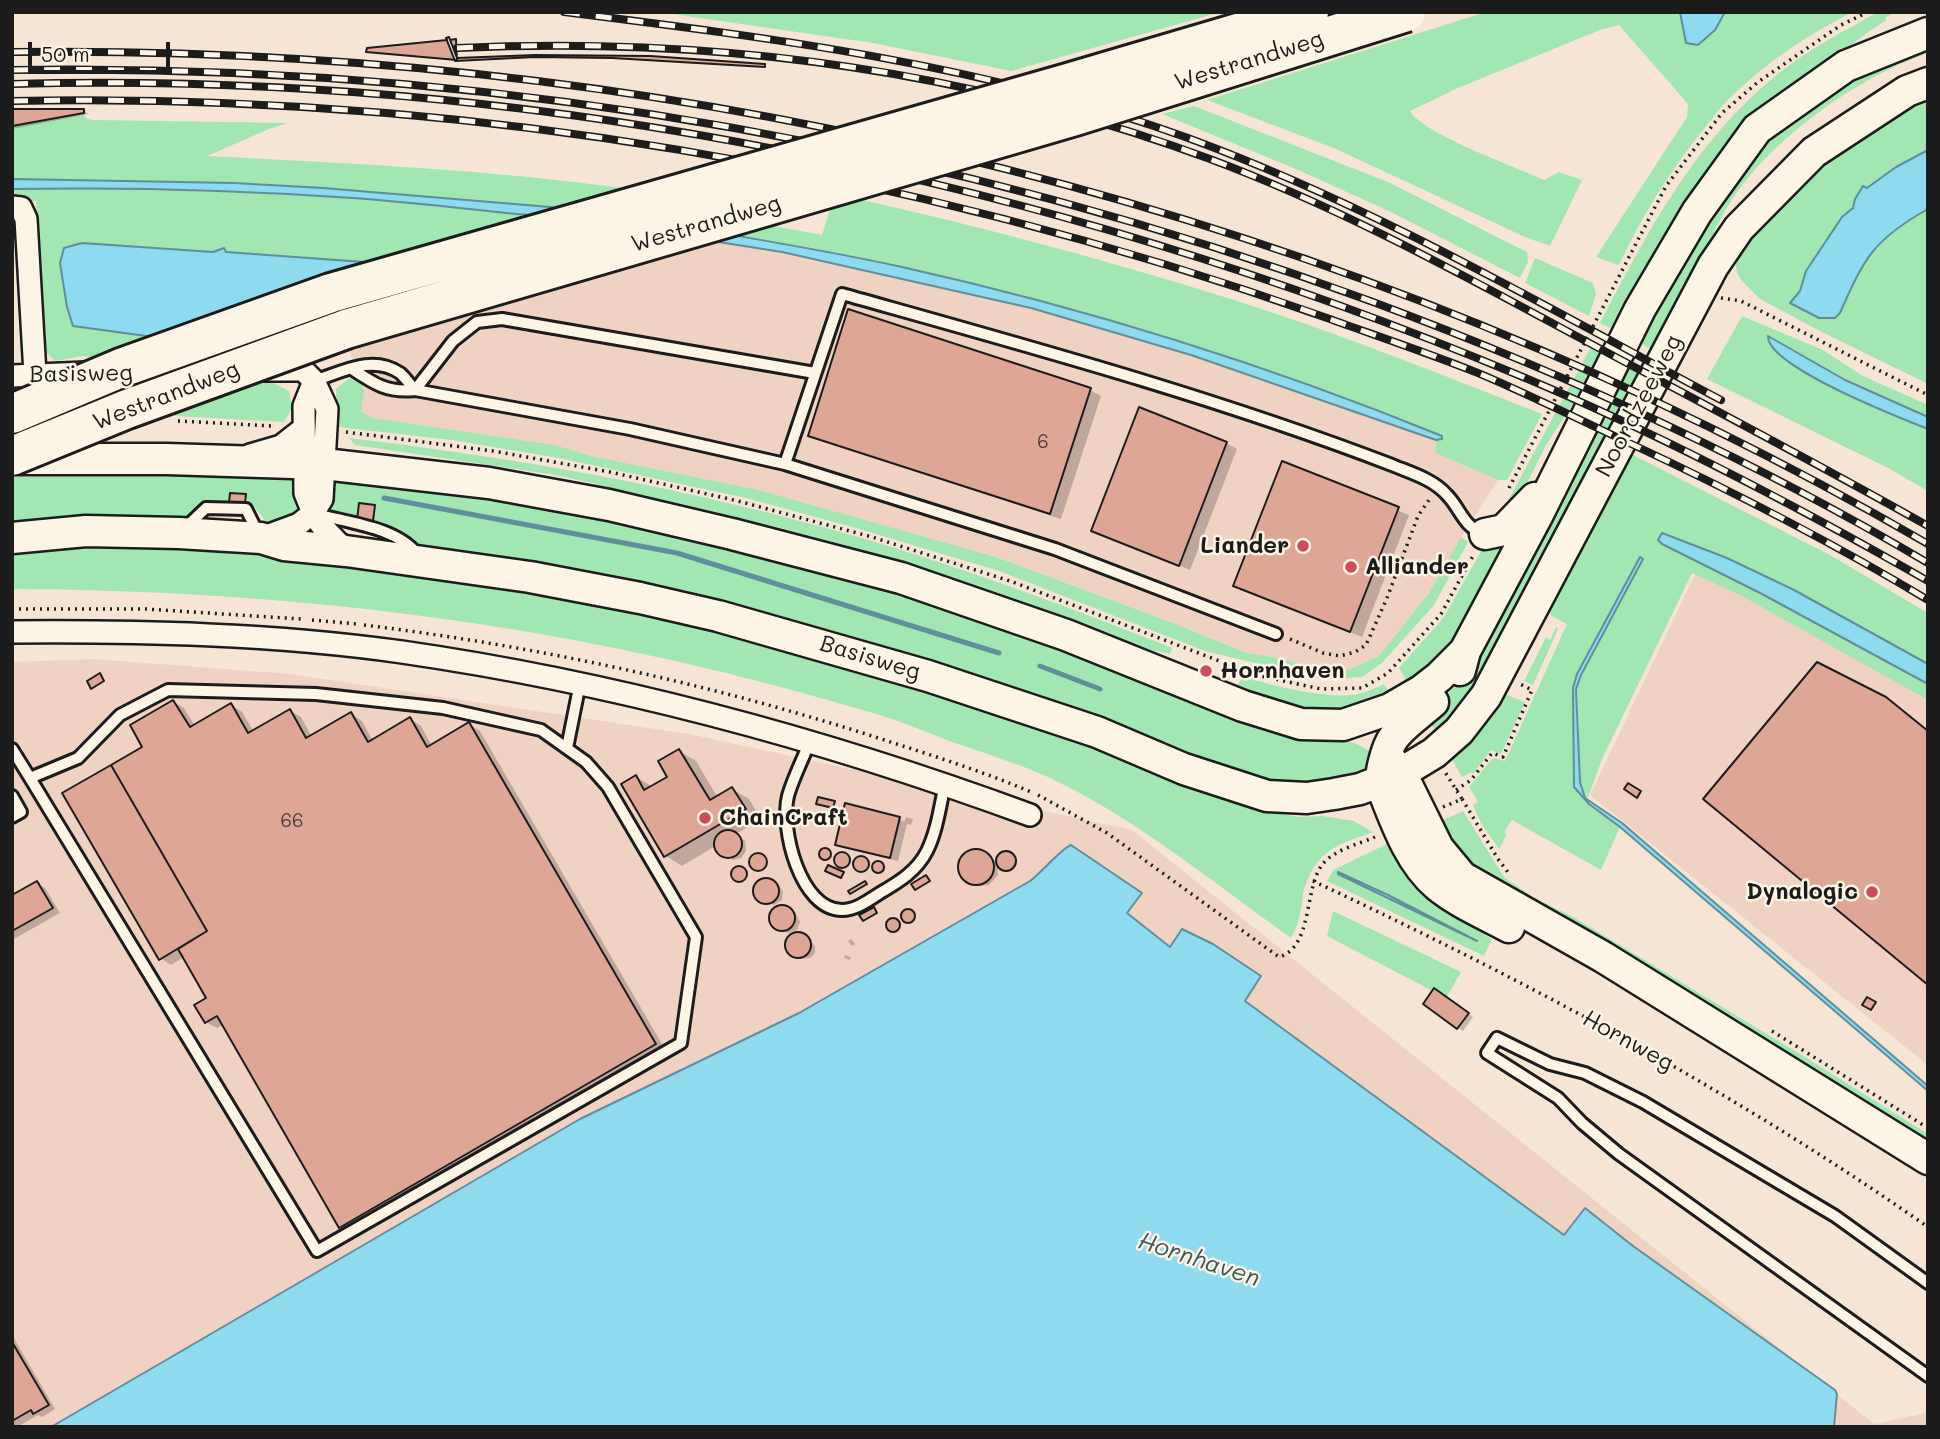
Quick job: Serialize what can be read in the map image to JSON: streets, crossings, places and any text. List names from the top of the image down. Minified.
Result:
{"streets":{"highway":["Westrandweg"],"main road":["Basisweg","Noordzeeweg","Hornweg"]},"crossings":[["Basisweg","Noordzeeweg"],["Basisweg","Hornweg"],["Noordzeeweg","Hornweg"]],"water":["Hornhaven"],"places":["Liander","Alliander","Hornhaven","ChainCraft","Dynalogic"],"house_numbers":["6","66"],"scale_bar":"50 m"}
